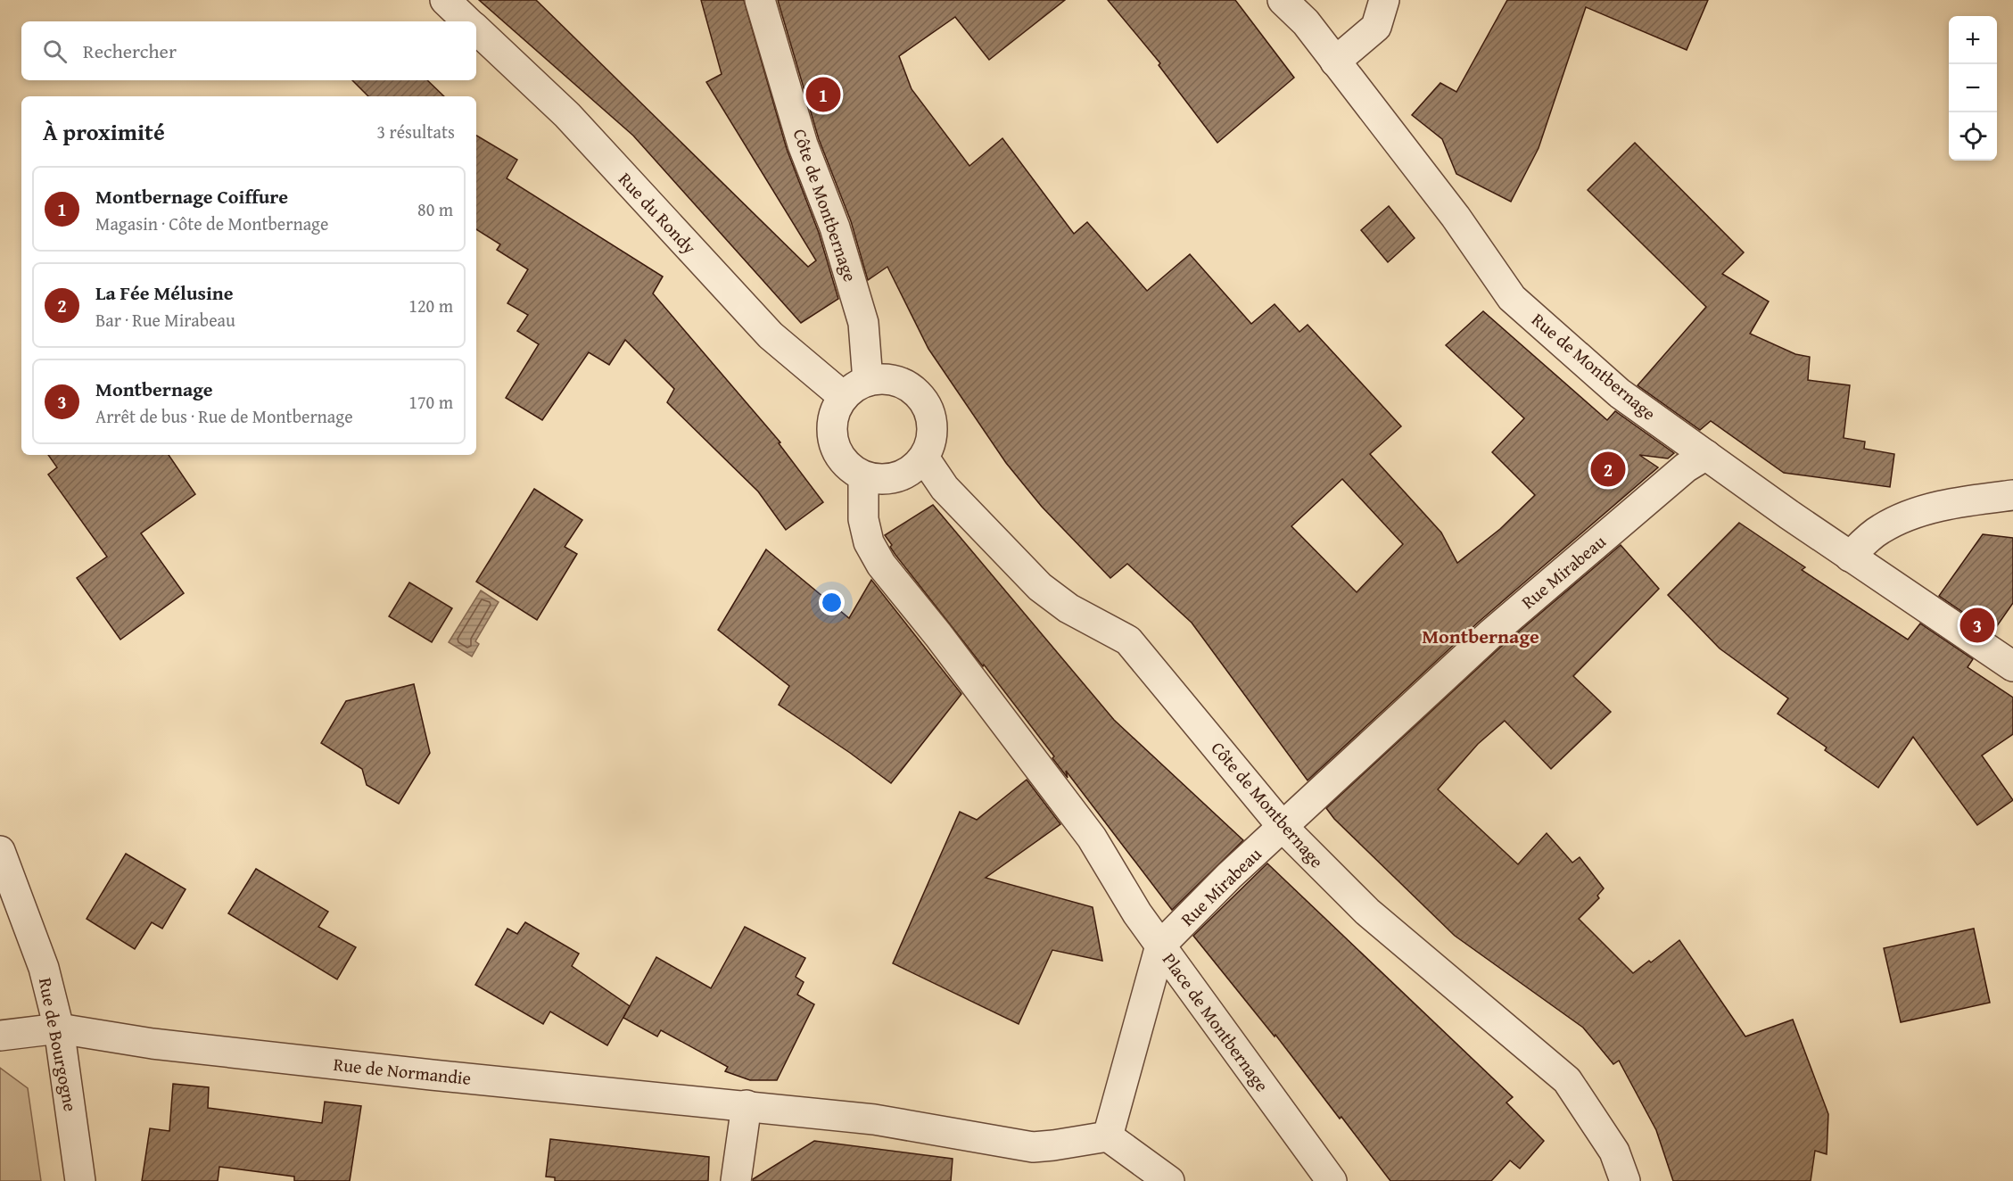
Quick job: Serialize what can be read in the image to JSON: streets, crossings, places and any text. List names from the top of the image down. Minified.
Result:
{"streets":{"street":["Côte de Montbernage","Rue du Rondy","Rue de Montbernage","Rue Mirabeau","Place de Montbernage","Rue de Bourgogne","Rue de Normandie"]},"crossings":[["Côte de Montbernage","Rue du Rondy"],["Côte de Montbernage","Rue Mirabeau"],["Rue de Montbernage","Rue Mirabeau"],["Rue Mirabeau","Place de Montbernage"],["Rue de Bourgogne","Rue de Normandie"]],"districts":["Montbernage"],"page":{"map_buttons":["+","−"],"search":"Rechercher","pins":["1","2","3"],"heading":["À proximité","3 résultats"],"list":[{"mark":"1","name":"Montbernage Coiffure","note":"Magasin · Côte de Montbernage","value":"80 m"},{"mark":"2","name":"La Fée Mélusine","note":"Bar · Rue Mirabeau","value":"120 m"},{"mark":"3","name":"Montbernage","note":"Arrêt de bus · Rue de Montbernage","value":"170 m"}]}}
